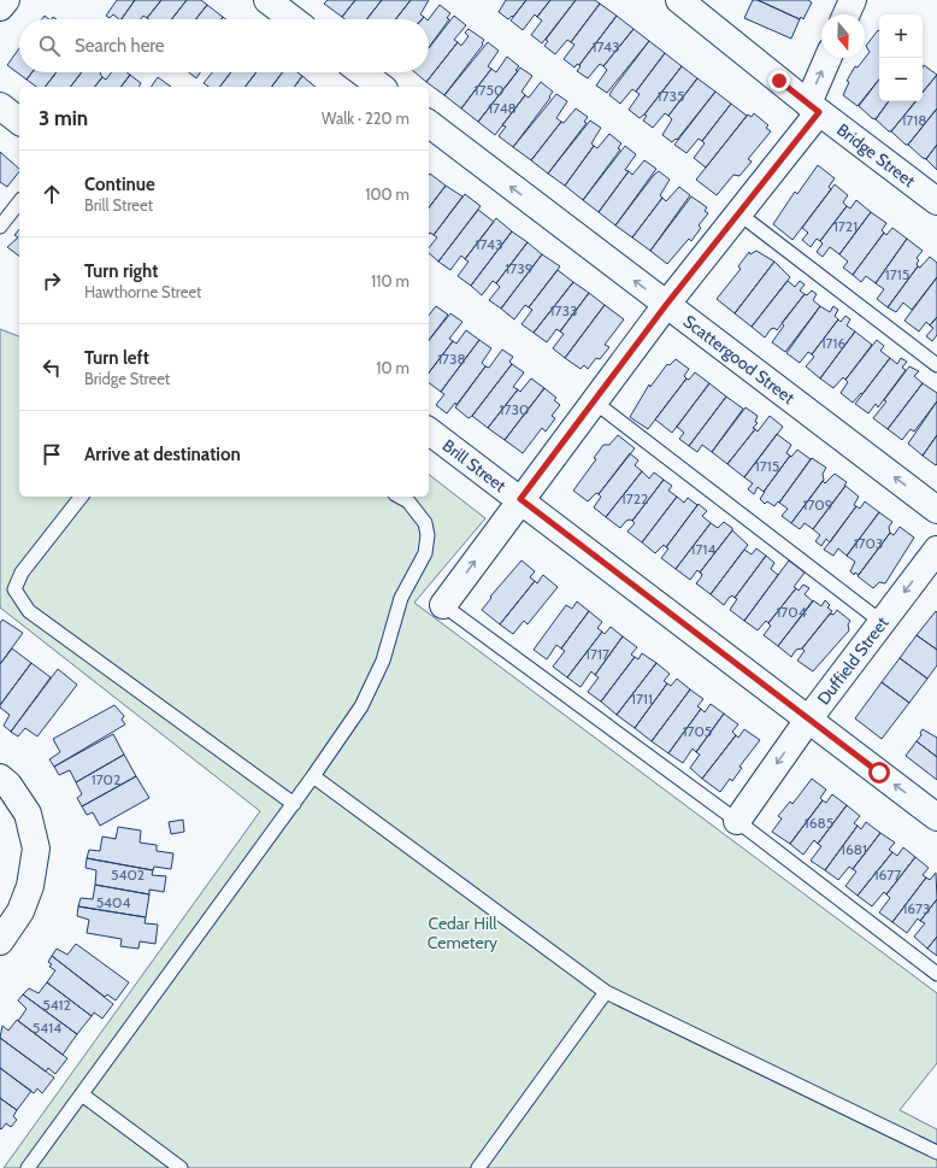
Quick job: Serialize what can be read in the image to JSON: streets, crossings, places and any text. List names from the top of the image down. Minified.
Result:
{"streets":{"street":["Bridge Street","Scattergood Street","Brill Street","Duffield Street"]},"crossings":[["Brill Street","Duffield Street"]],"one_way":["Scattergood Street","Duffield Street"],"parks":["Cedar Hill Cemetery"],"house_numbers":["1743","1750","1735","1748","1718","1721","1743","1739","1715","1733","1716","1738","1730","1715","1722","1709","1703","1714","1704","1717","1711","1705","1702","1685","1681","5402","1677","5404","1673","5412","5414"],"north":"bottom","page":{"map_buttons":["+","−"],"search":"Search here","heading":["3 min","Walk · 220 m"],"list":[["Continue","Brill Street","100 m"],["Turn right","Hawthorne Street","110 m"],["Turn left","Bridge Street","10 m"],"Arrive at destination"]}}
